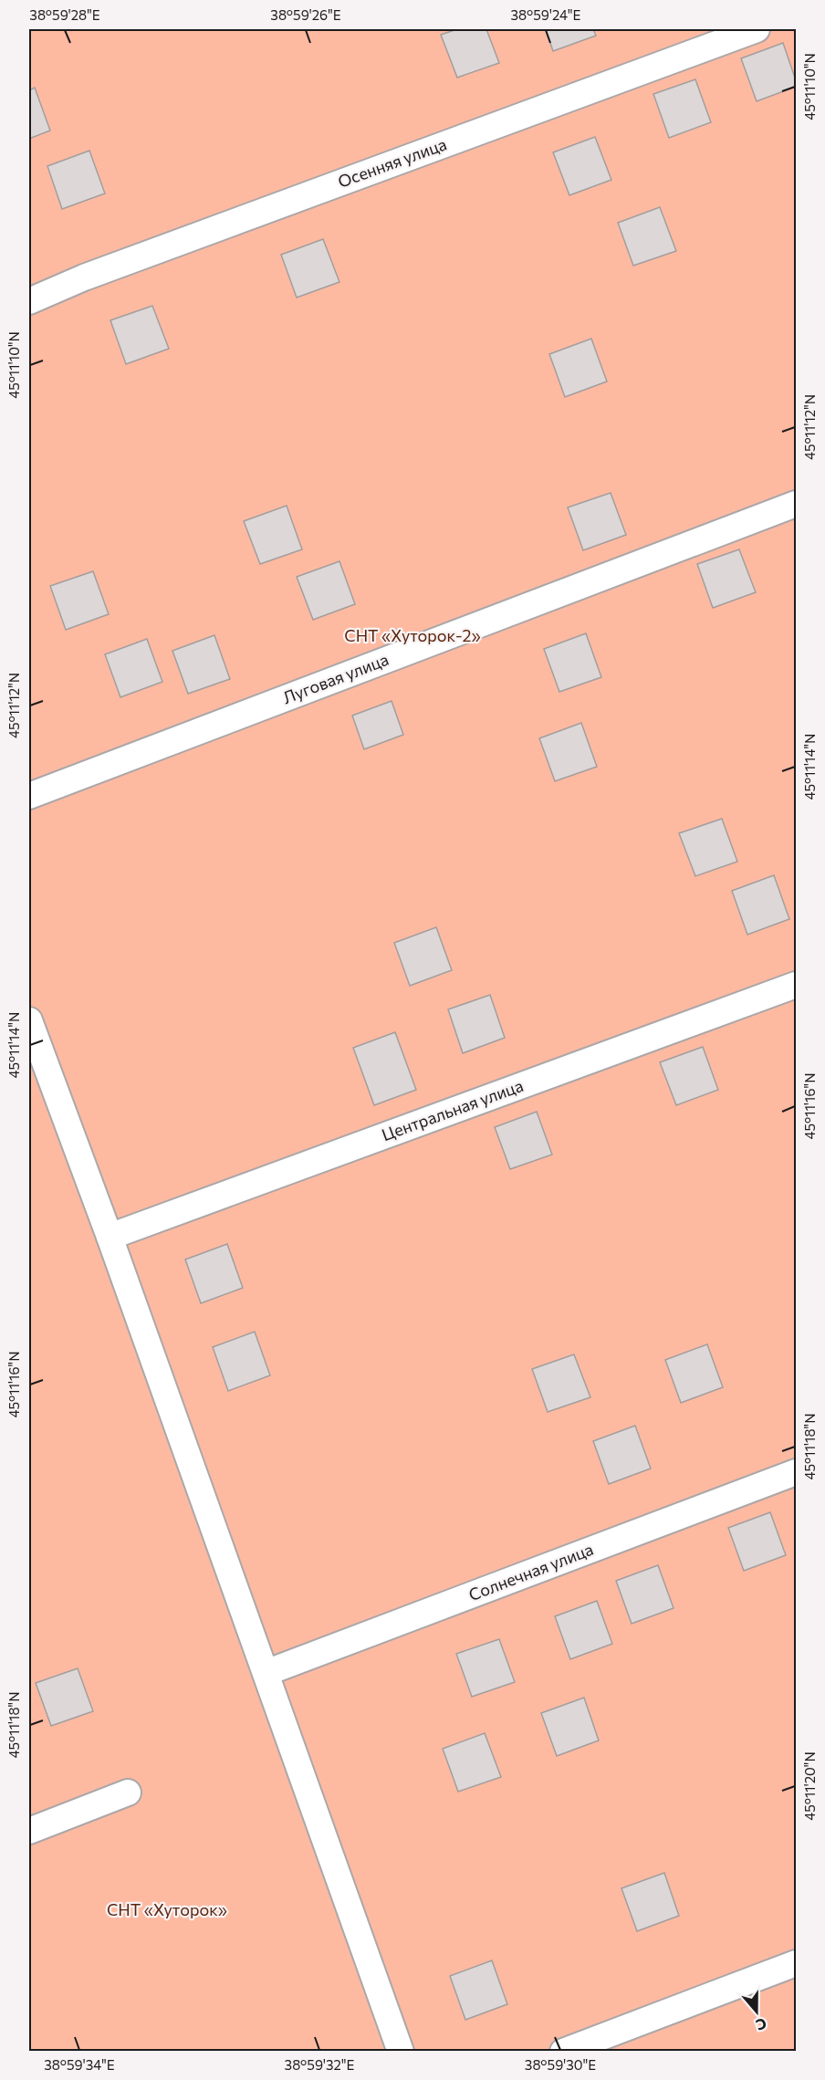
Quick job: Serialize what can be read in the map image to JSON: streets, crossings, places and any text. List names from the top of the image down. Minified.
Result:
{"streets":{"street":["Осенняя улица","Луговая улица","Центральная улица","Солнечная улица"]},"parks":["СНТ «Хуторок-2»","СНТ «Хуторок»"],"north":"bottom","coordinates":["38°59'28\"E","38°59'26\"E","38°59'24\"E","45°11'10\"N","45°11'12\"N","45°11'14\"N","45°11'16\"N","45°11'18\"N","45°11'20\"N","38°59'34\"E","38°59'32\"E","38°59'30\"E"]}
